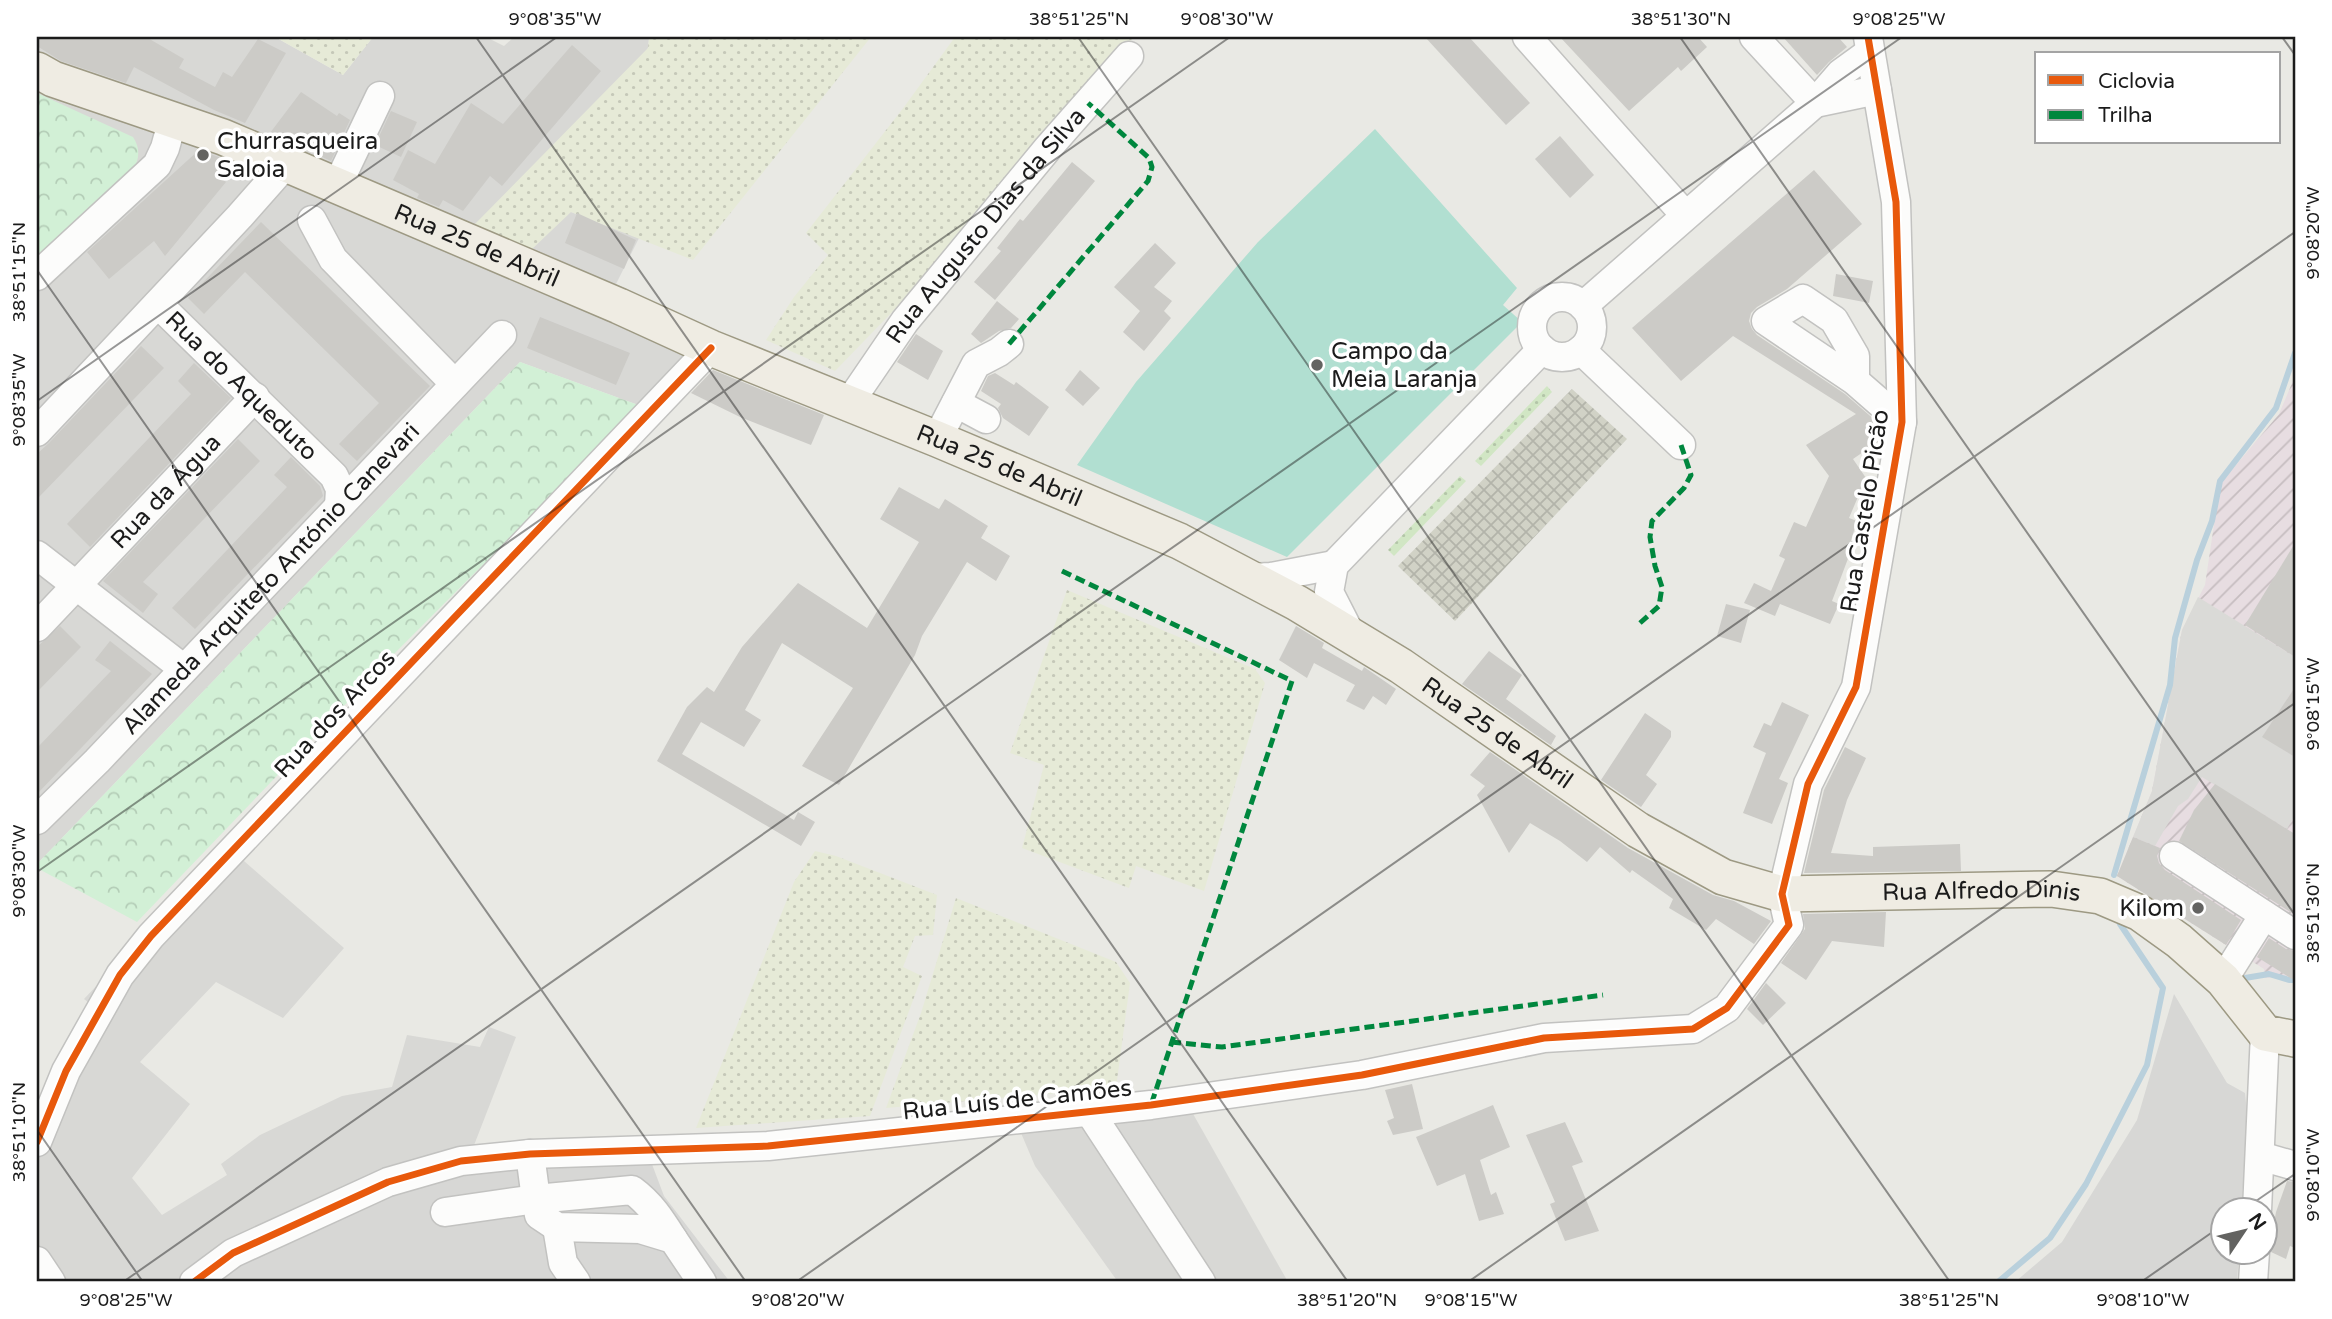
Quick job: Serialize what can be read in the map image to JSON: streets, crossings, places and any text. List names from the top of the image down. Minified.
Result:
{"streets":{"main road":["Rua 25 de Abril","Rua Alfredo Dinis"],"street":["Rua Augusto Dias da Silva","Rua do Aqueduto","Rua da Água","Rua Castelo Picão","Alameda Arquiteto António Canevari","Rua dos Arcos","Rua Luís de Camões"]},"crossings":[["Rua Augusto Dias da Silva","Rua 25 de Abril"],["Rua 25 de Abril","Rua Castelo Picão"],["Rua 25 de Abril","Rua dos Arcos"],["Rua 25 de Abril","Rua Alfredo Dinis"],["Rua 25 de Abril","Rua Luís de Camões"],["Rua do Aqueduto","Rua da Água"],["Rua do Aqueduto","Alameda Arquiteto António Canevari"],["Rua Castelo Picão","Rua Alfredo Dinis"],["Rua Castelo Picão","Rua Luís de Camões"],["Rua Alfredo Dinis","Rua Luís de Camões"]],"places":["Churrasqueira Saloia","Campo da Meia Laranja","Kilom"],"legend":["Ciclovia","Trilha"],"north":"top right","coordinates":["9°08'35\"W","38°51'25\"N","9°08'30\"W","38°51'30\"N","9°08'25\"W","9°08'20\"W","38°51'15\"N","9°08'15\"W","38°51'10\"N","9°08'10\"W","38°51'20\"N"]}
